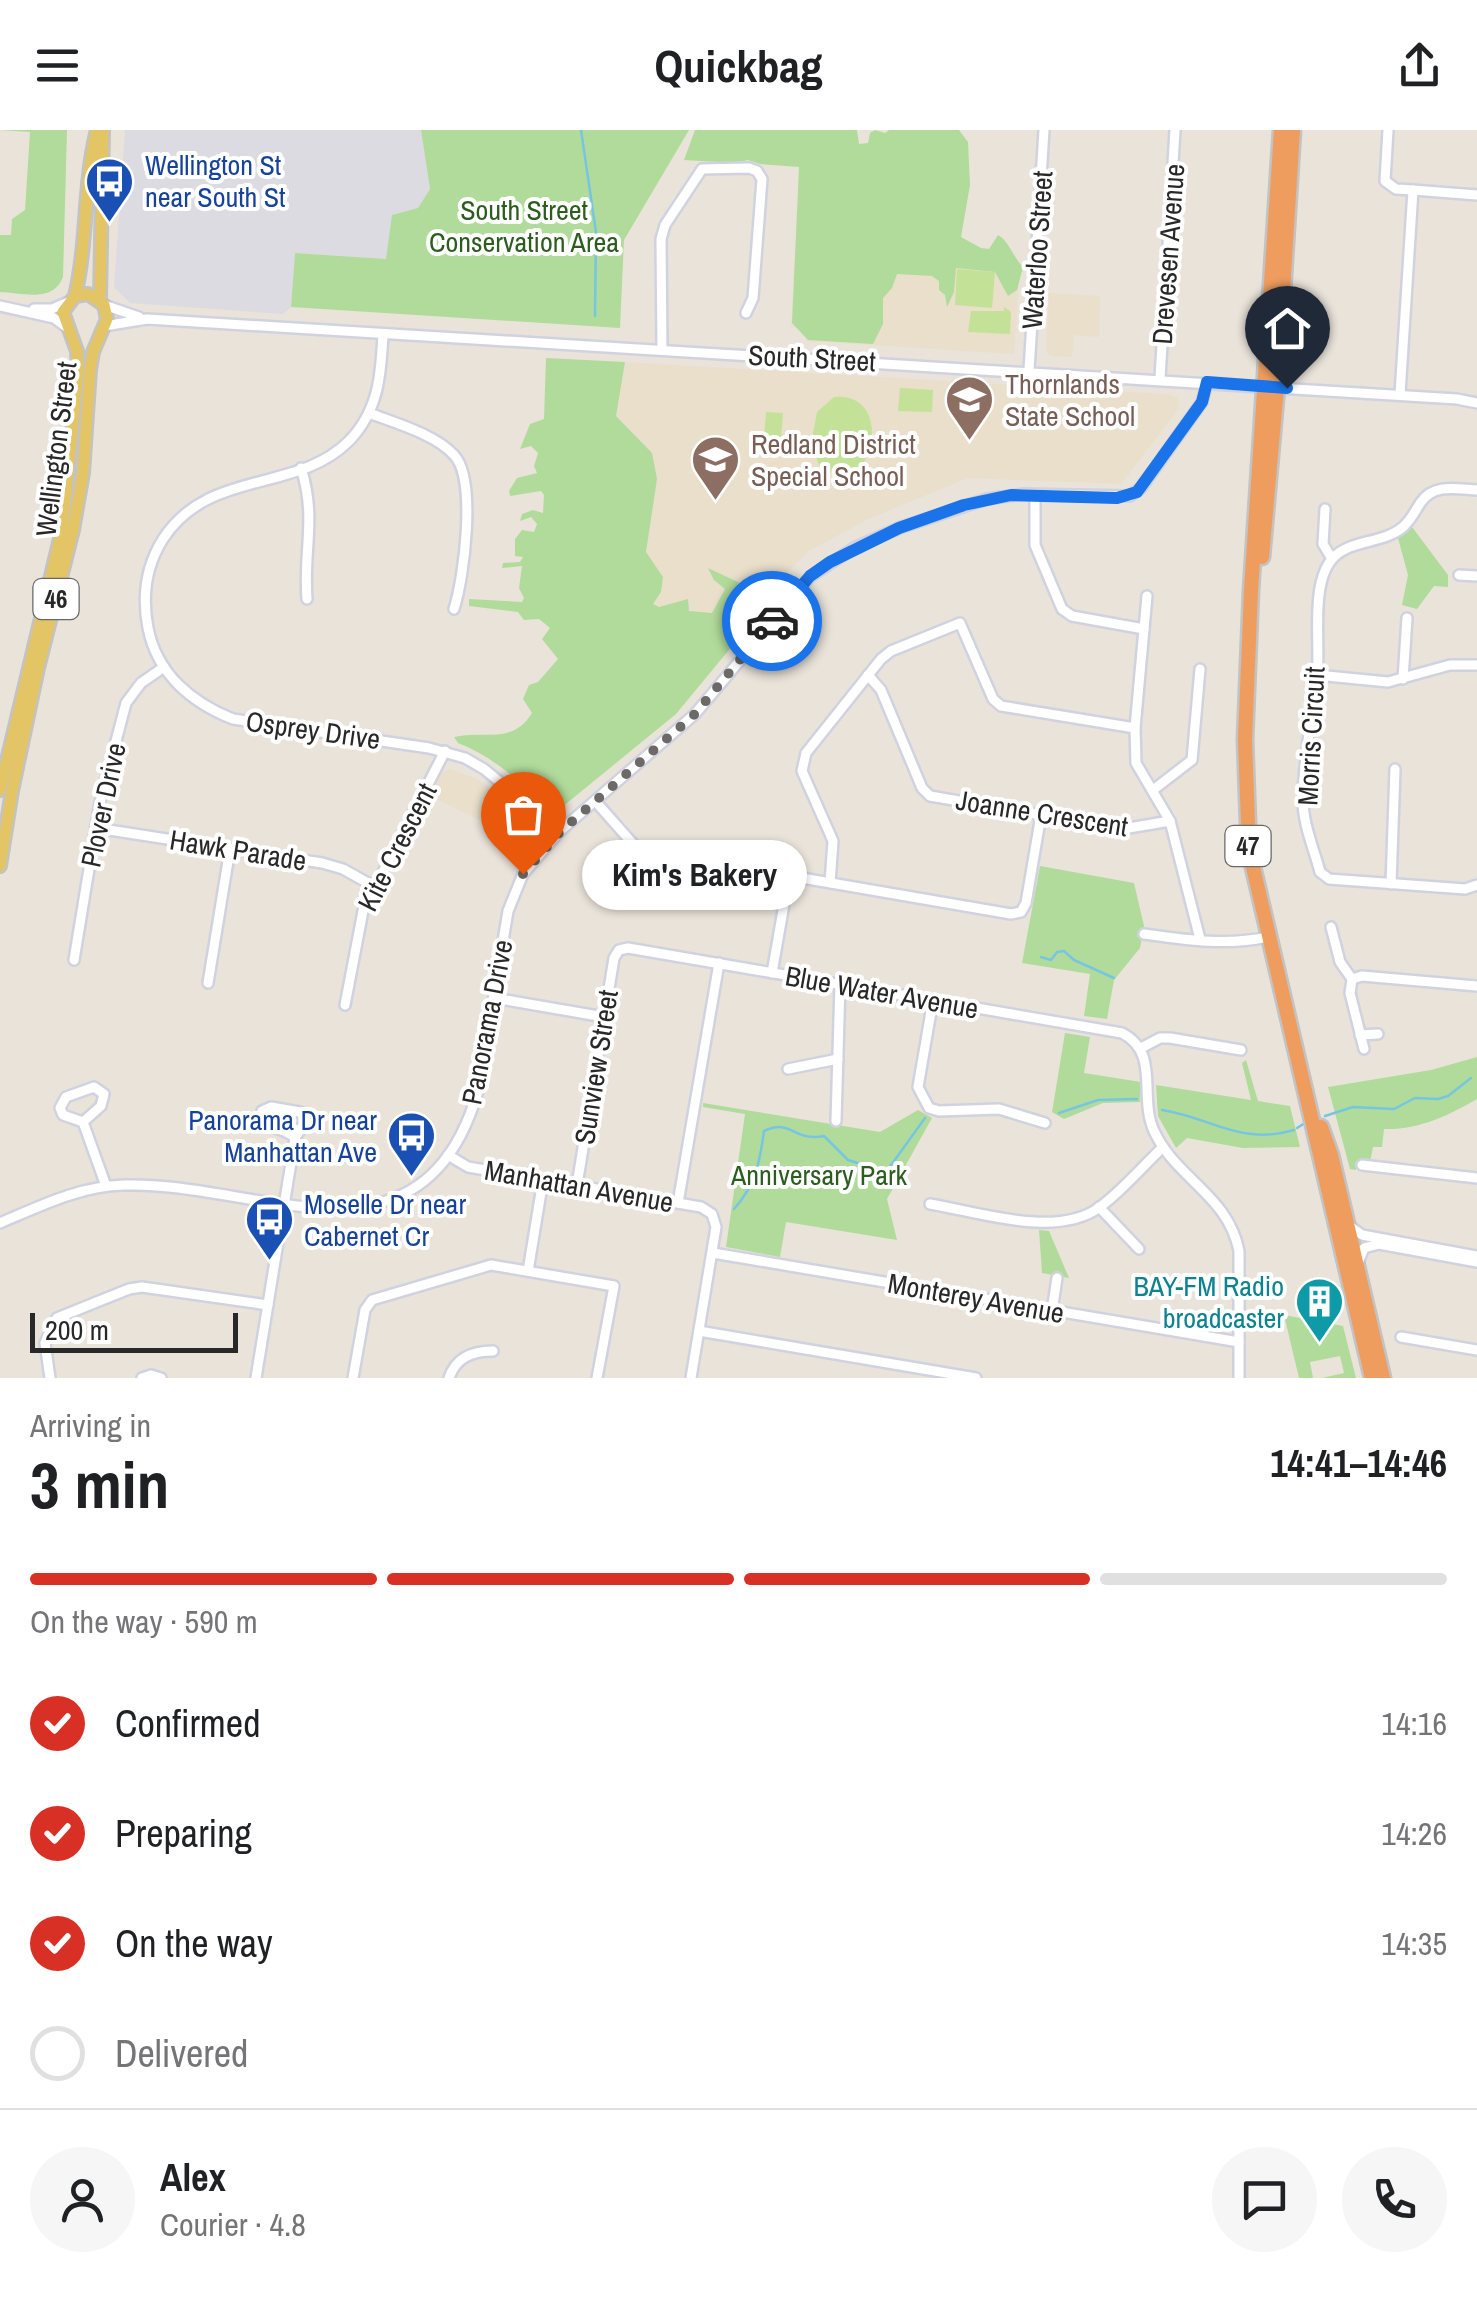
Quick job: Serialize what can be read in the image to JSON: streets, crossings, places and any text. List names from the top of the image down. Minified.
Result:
{"streets":{"highway":["47"],"main road":["Wellington Street","46"],"street":["Waterloo Street","Drevesen Avenue","South Street","Osprey Drive","Morris Circuit","Plover Drive","Joanne Crescent","Kite Crescent","Hawk Parade","Blue Water Avenue","Panorama Drive","Sunview Street","Manhattan Avenue","Monterey Avenue"]},"crossings":[["Waterloo Street","South Street"],["Drevesen Avenue","South Street"],["South Street","Wellington Street"],["South Street","Osprey Drive"],["South Street","47"],["South Street","Panorama Drive"],["Osprey Drive","Plover Drive"],["Osprey Drive","Kite Crescent"],["Osprey Drive","Panorama Drive"],["Plover Drive","Hawk Parade"],["Kite Crescent","Hawk Parade"],["Blue Water Avenue","Sunview Street"],["Panorama Drive","Manhattan Avenue"],["Sunview Street","Manhattan Avenue"],["Manhattan Avenue","Monterey Avenue"]],"parks":["South Street Conservation Area","Anniversary Park"],"places":{"bus stop":["Wellington St near South St","Panorama Dr near Manhattan Ave","Moselle Dr near Cabernet Cr"],"school or university":["Thornlands State School","Redland District Special School"],"other":["Kim's Bakery"],"building":["BAY-FM Radio broadcaster"]},"scale_bar":"200 m","page":{"header":"Quickbag","bubble":"Kim's Bakery","scale":"200 m","heading":["3 min","Arriving in","14:41–14:46"],"panel":["Alex","Courier · 4.8"],"bar":"On the way · 590 m","list":[["Confirmed","14:16"],["Preparing","14:26"],["On the way","14:35"],"Delivered"]}}
